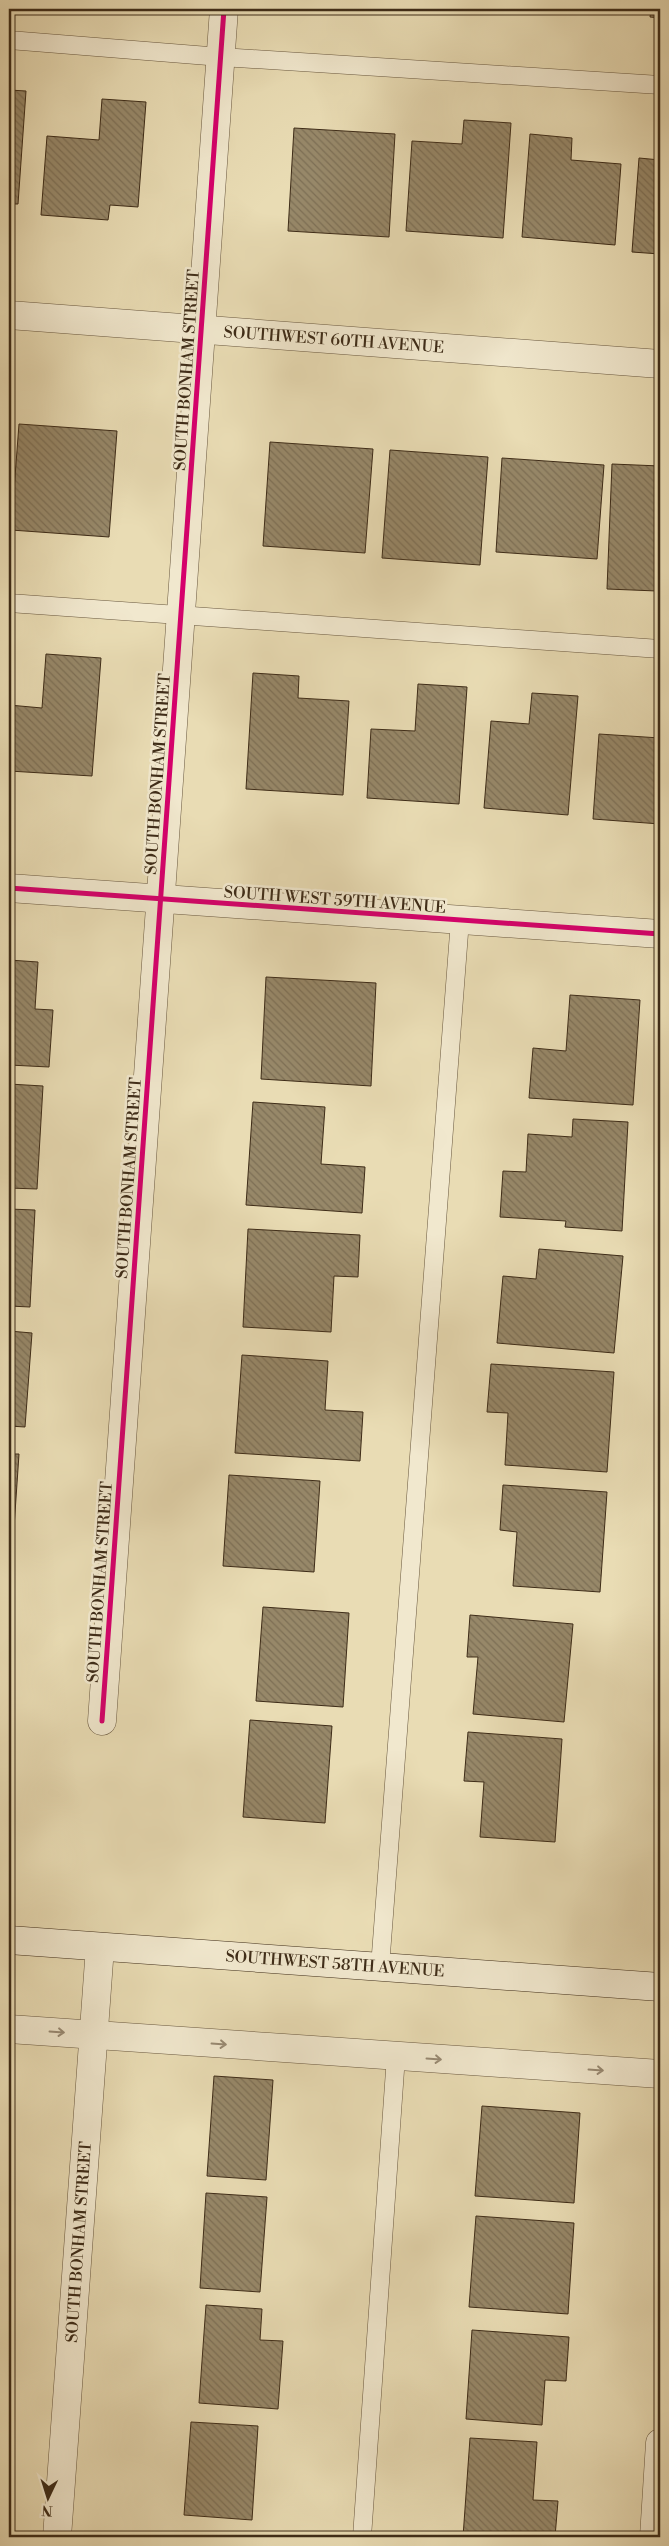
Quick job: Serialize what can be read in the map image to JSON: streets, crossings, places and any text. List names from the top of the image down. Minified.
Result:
{"streets":{"street":["SOUTHWEST 60TH AVENUE","SOUTH BONHAM STREET","SOUTH WEST 59TH AVENUE","SOUTHWEST 58TH AVENUE"]},"crossings":[["SOUTHWEST 60TH AVENUE","SOUTH BONHAM STREET"],["SOUTH BONHAM STREET","SOUTH WEST 59TH AVENUE"],["SOUTH BONHAM STREET","SOUTHWEST 58TH AVENUE"]],"north":"bottom"}
